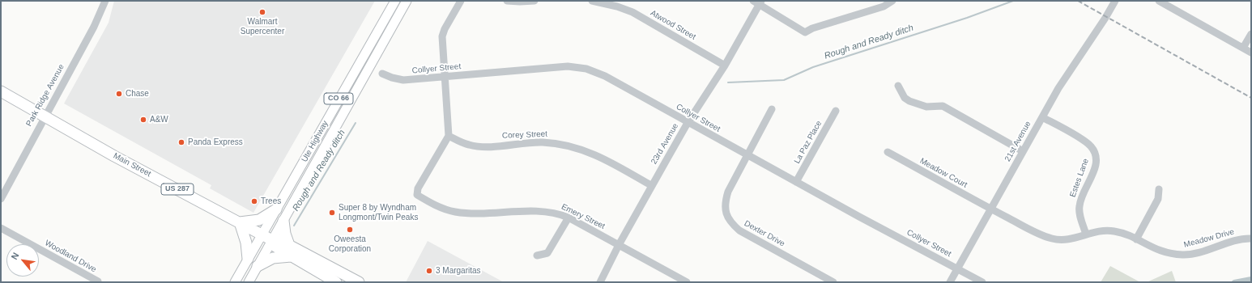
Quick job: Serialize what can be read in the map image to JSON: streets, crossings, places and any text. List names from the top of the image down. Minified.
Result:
{"streets":{"highway":["Main Street","US 287"],"main road":["CO 66","Ute Highway"],"street":["Atwood Street","Collyer Street","Park Ridge Avenue","Corey Street","21st Avenue","La Paz Place","23rd Avenue","Meadow Court","Estes Lane","Emery Street","Dexter Drive","Meadow Drive","Woodland Drive"]},"crossings":[["Atwood Street","23rd Avenue"],["Collyer Street","21st Avenue"],["Collyer Street","La Paz Place"],["Collyer Street","23rd Avenue"],["Collyer Street","Dexter Drive"],["Park Ridge Avenue","Main Street"],["Park Ridge Avenue","US 287"],["Corey Street","23rd Avenue"],["Corey Street","Emery Street"],["Ute Highway","Main Street"],["21st Avenue","Meadow Court"],["21st Avenue","Estes Lane"],["21st Avenue","Meadow Drive"],["23rd Avenue","Emery Street"],["Main Street","US 287"],["Meadow Court","Meadow Drive"],["Estes Lane","Meadow Drive"]],"water":["Rough and Ready ditch"],"places":["Walmart Supercenter","Chase","A&W","Panda Express","Trees","Super 8 by Wyndham Longmont/Twin Peaks","Oweesta Corporation","3 Margaritas"],"north":"top left"}
